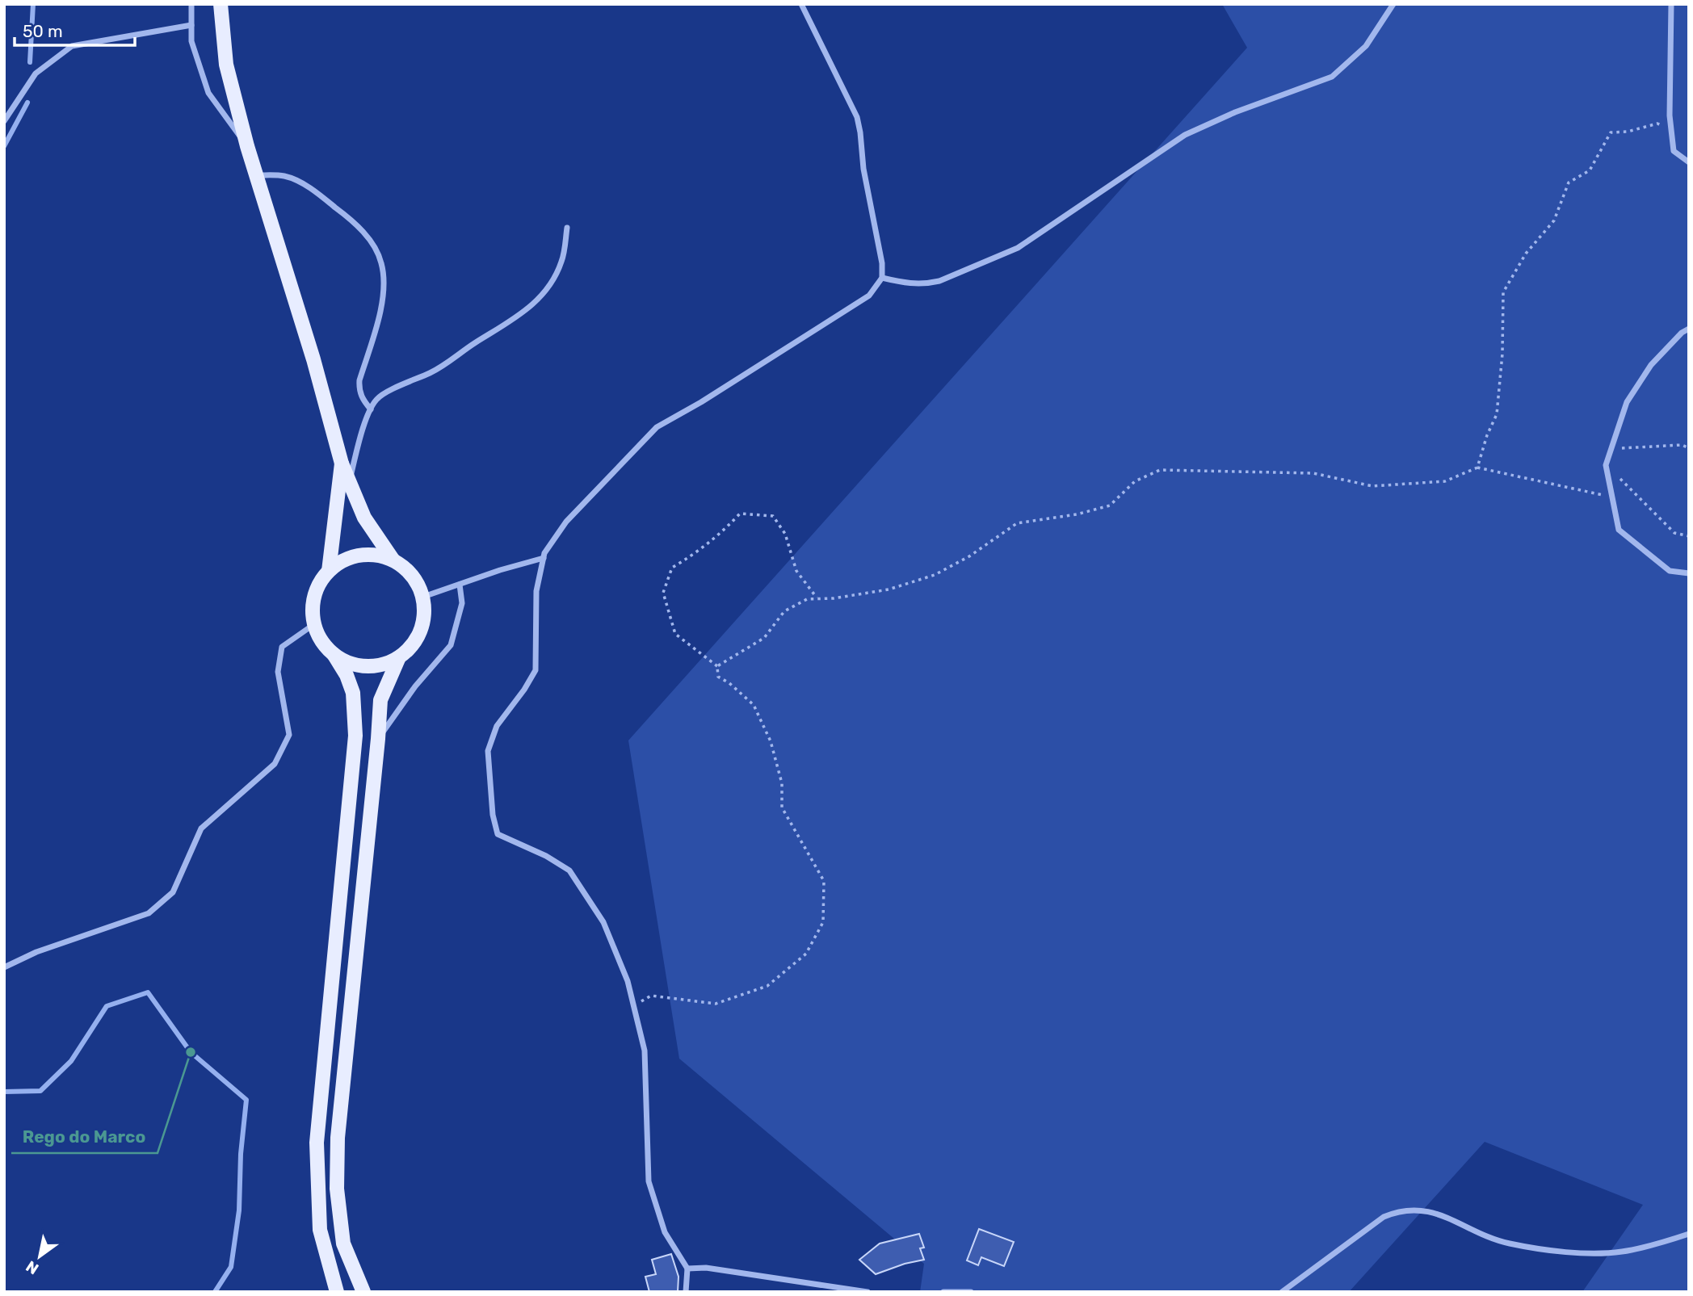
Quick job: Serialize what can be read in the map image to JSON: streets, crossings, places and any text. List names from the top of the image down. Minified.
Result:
{"places":["Rego do Marco"],"scale_bar":"50 m","north":"bottom left"}
